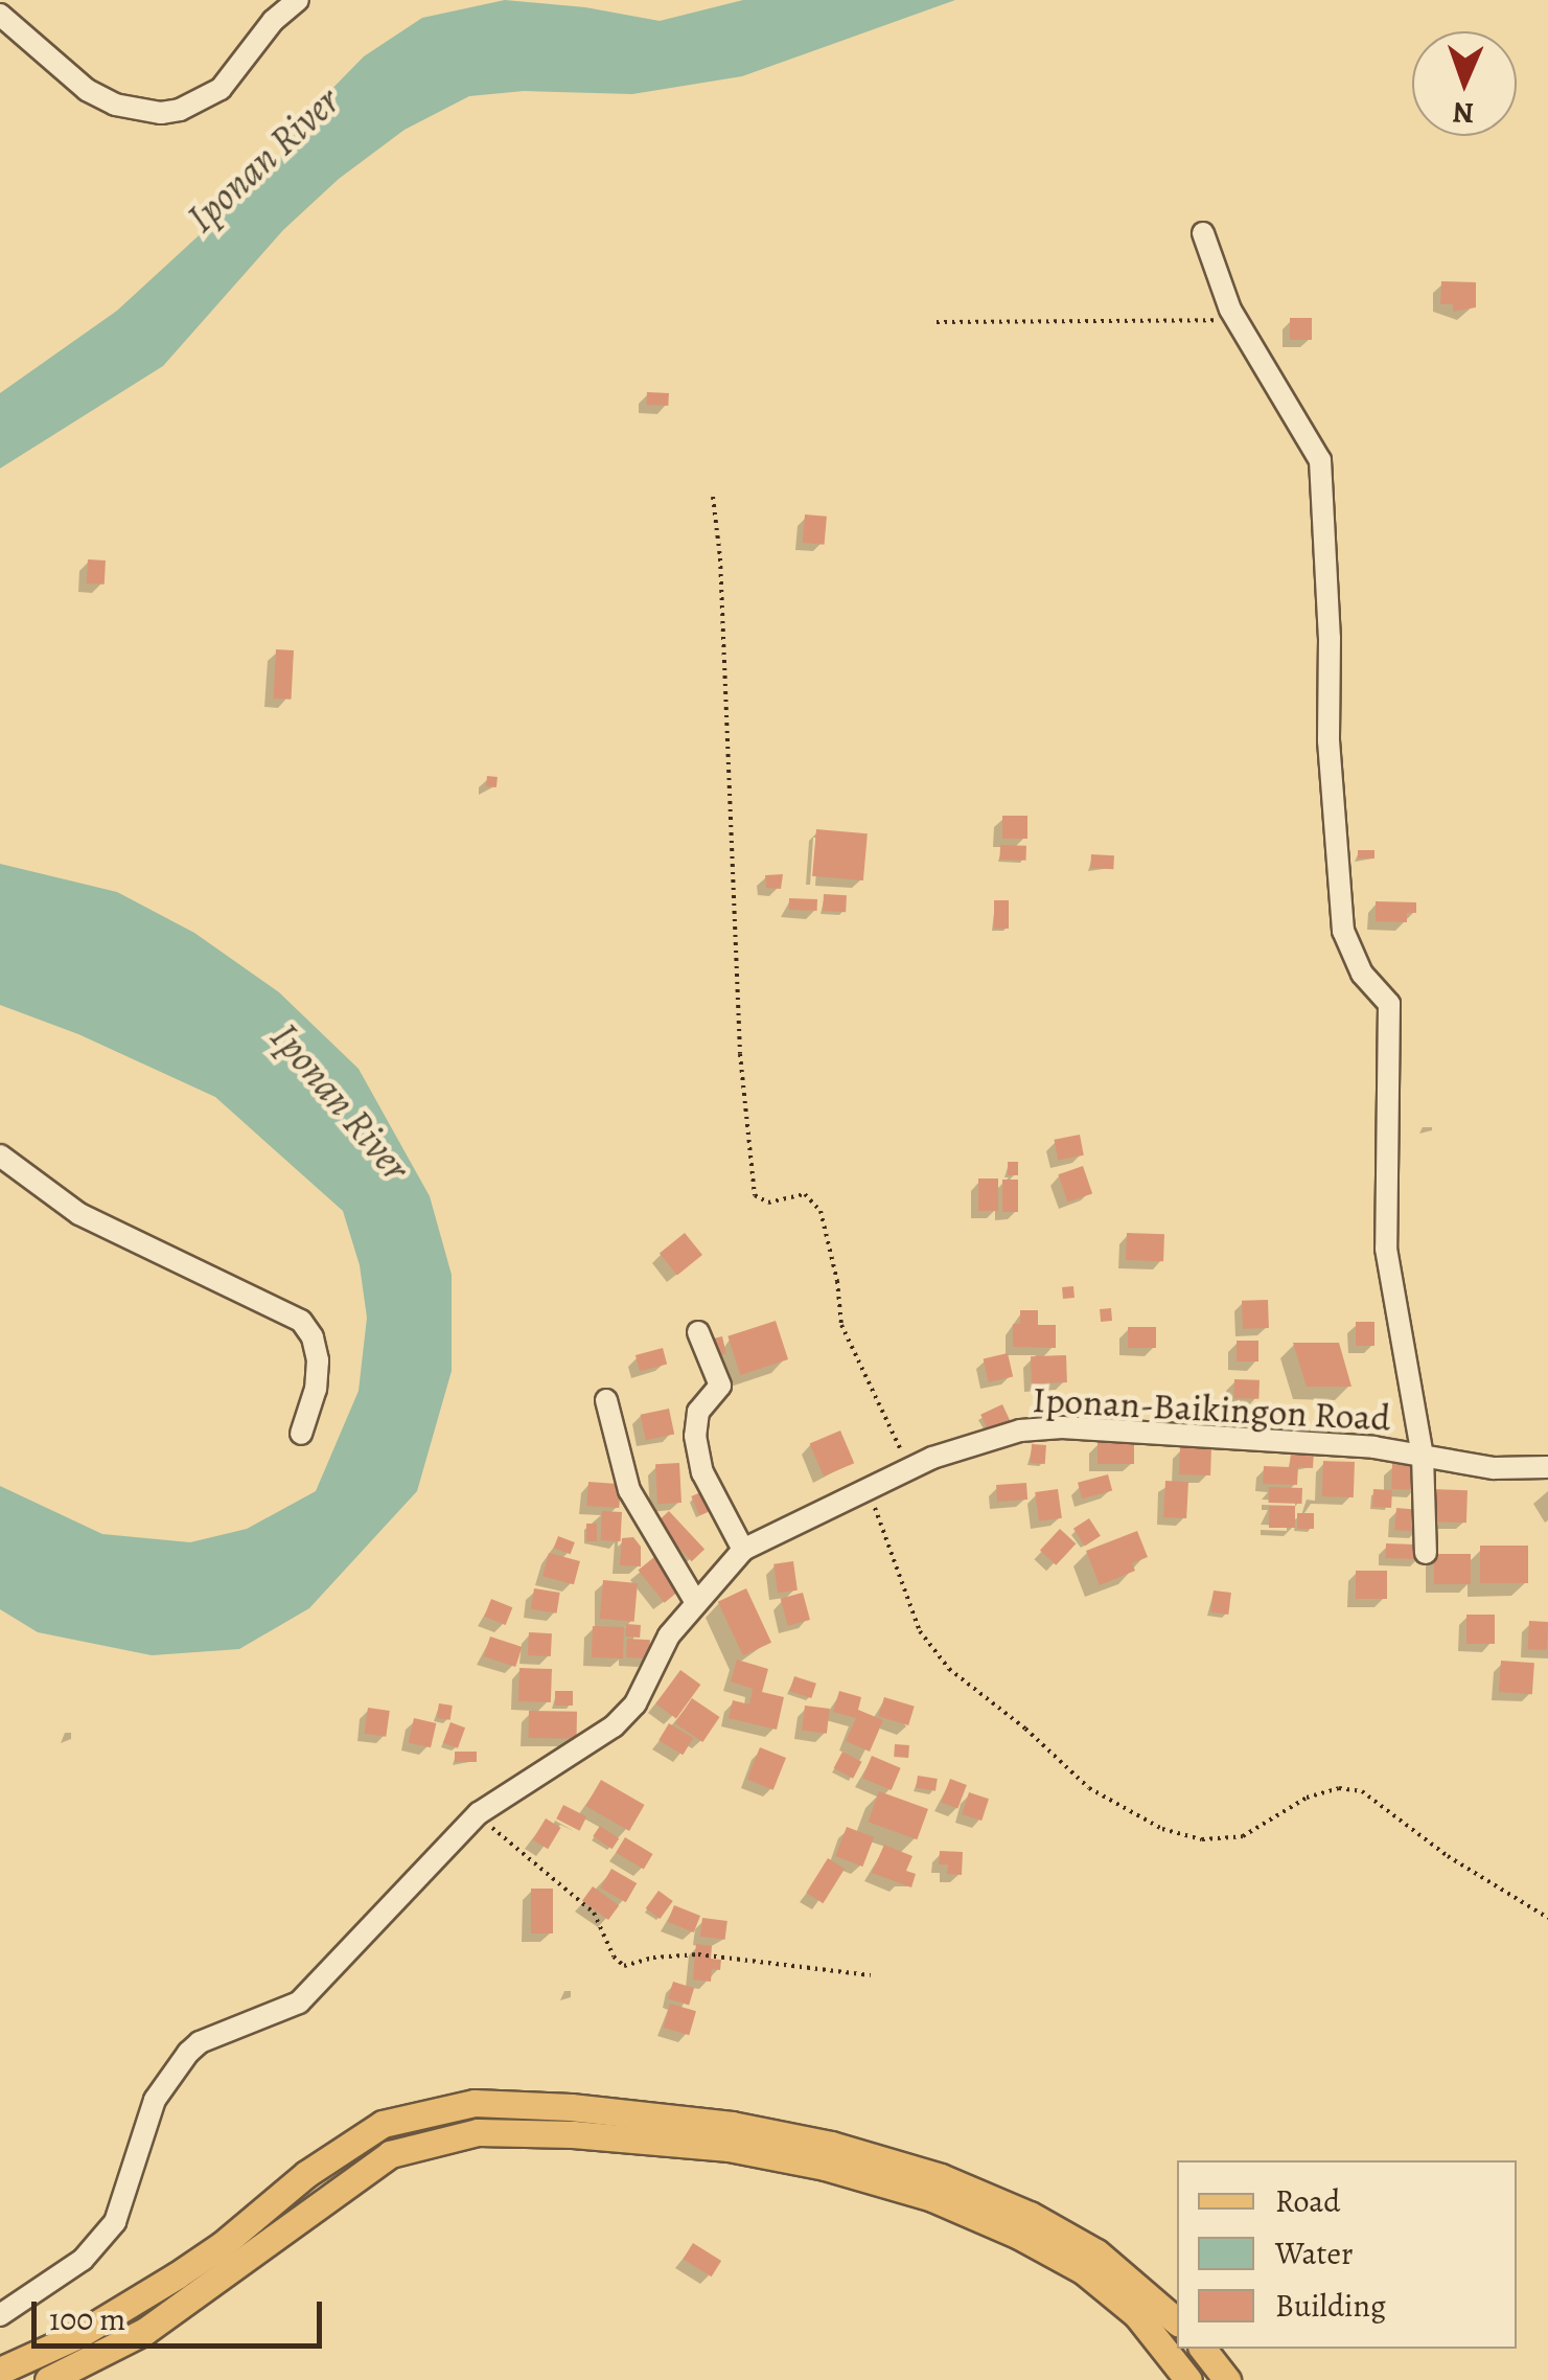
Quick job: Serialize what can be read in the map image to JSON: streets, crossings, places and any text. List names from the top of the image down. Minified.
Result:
{"streets":{"street":["Iponan-Baikingon Road"]},"water":["Iponan River"],"legend":["Road","Water","Building"],"scale_bar":"100 m","north":"bottom"}
